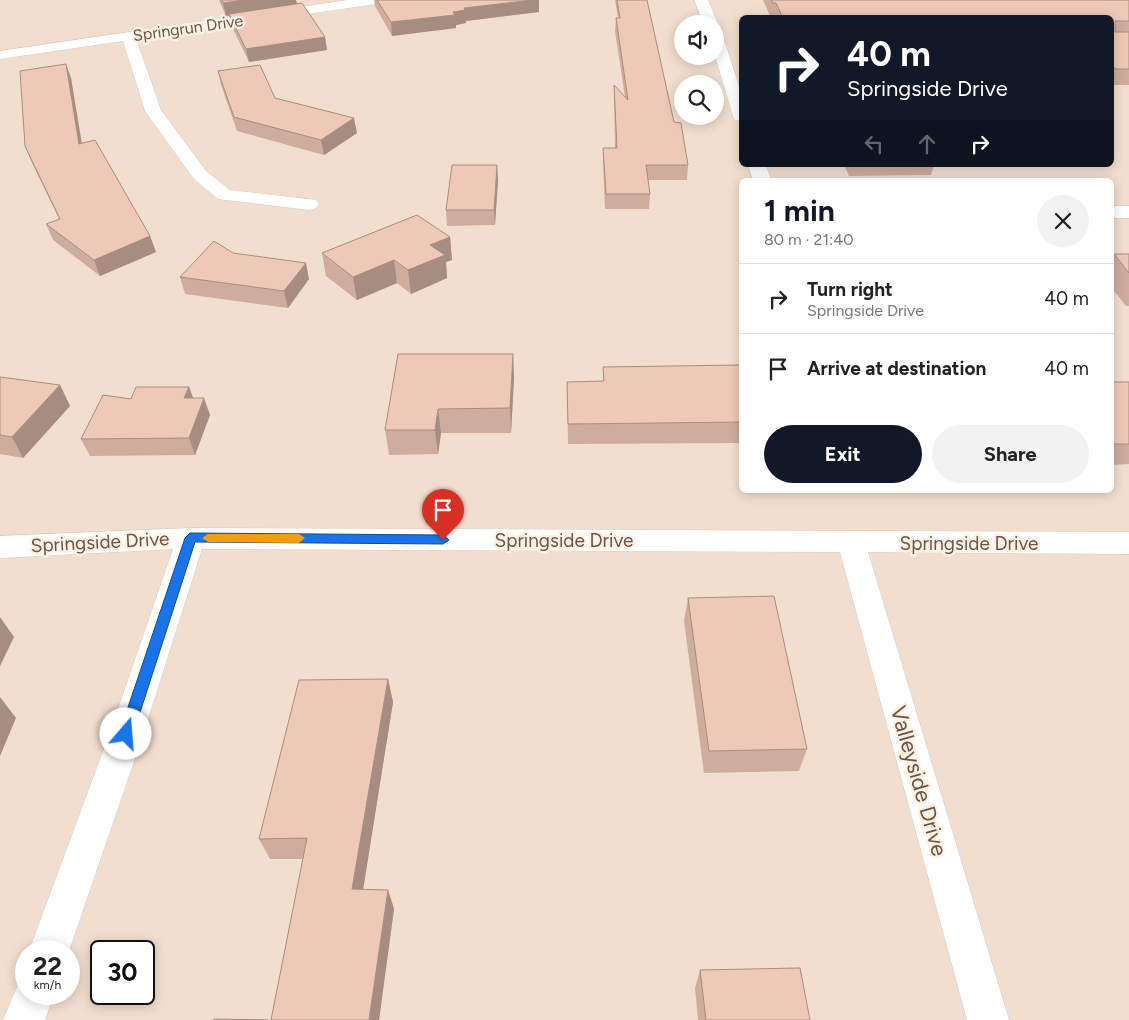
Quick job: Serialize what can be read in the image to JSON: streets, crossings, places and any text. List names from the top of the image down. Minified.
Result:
{"streets":{"street":["Springrun Drive","Springside Drive","Valleyside Drive"]},"crossings":[["Springside Drive","Valleyside Drive"]],"page":{"turn":["40 m","Springside Drive"],"heading":["1 min","80 m · 21:40"],"list":[{"name":"Turn right","note":"Springside Drive","value":"40 m"},{"name":"Arrive at destination","value":"40 m"}],"buttons":["Exit","Share"],"speed":"22 km/h","limit":"30"}}
